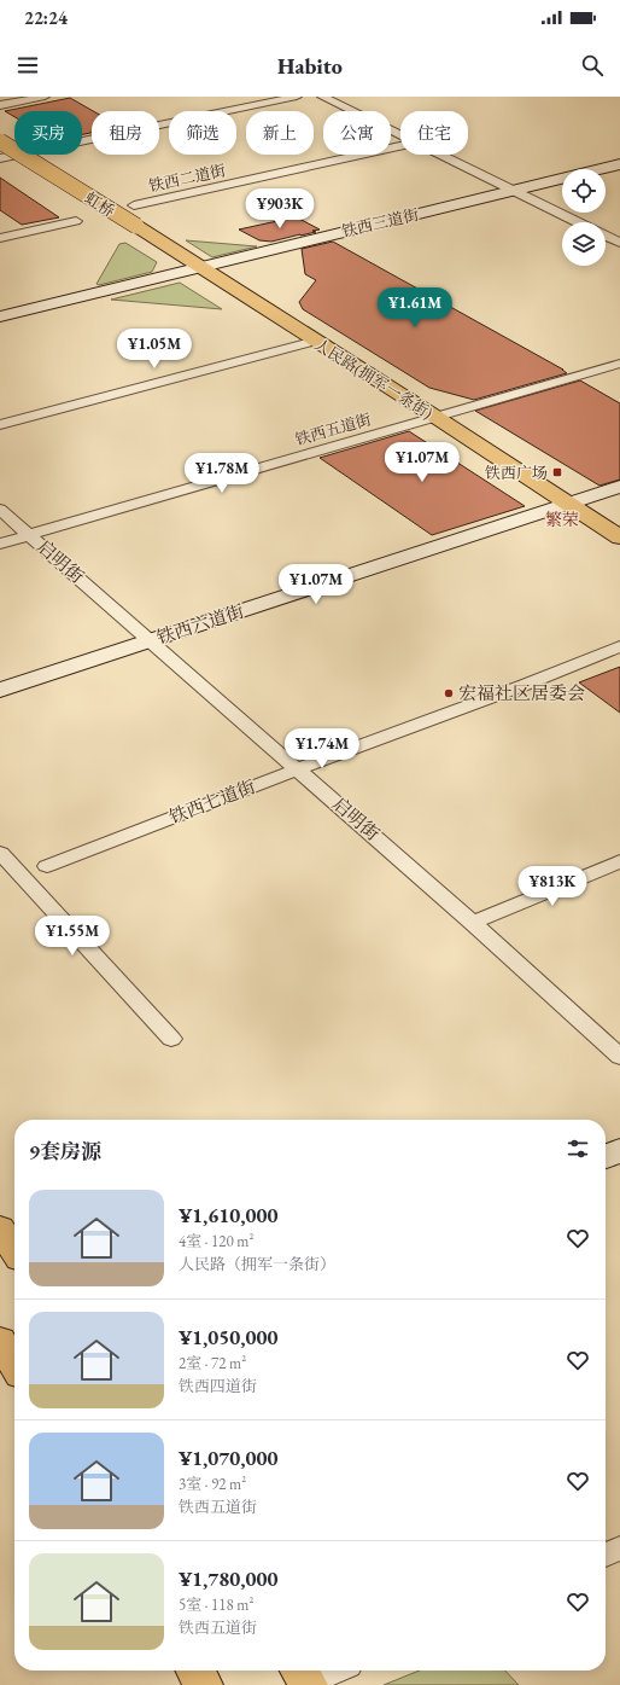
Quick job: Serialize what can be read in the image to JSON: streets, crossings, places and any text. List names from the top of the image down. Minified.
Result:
{"streets":{"main road":["虹桥","铁西三道街","人民路(拥军一条街)","铁西六道街"],"street":["铁西二道街","铁西五道街","启明街","铁西七道街"]},"crossings":[["虹桥","铁西三道街"],["虹桥","人民路(拥军一条街)"],["铁西三道街","人民路(拥军一条街)"],["人民路(拥军一条街)","铁西五道街"],["人民路(拥军一条街)","铁西六道街"],["铁西五道街","启明街"],["启明街","铁西六道街"],["启明街","铁西七道街"]],"districts":["繁荣"],"places":{"transit":["铁西广场"],"other":["宏福社区居委会"]},"page":{"status":"22:24","header":"Habito","chip":["买房","租房","筛选","新上","公寓","住宅"],"price":["¥903K","¥1.61M","¥1.05M","¥1.07M","¥1.78M","¥1.07M","¥1.74M","¥813K","¥1.55M"],"heading":"9套房源","list":[{"name":"¥1,610,000","note":"4室 · 120 m² · 人民路（拥军一条街）"},{"name":"¥1,050,000","note":"2室 · 72 m² · 铁西四道街"},{"name":"¥1,070,000","note":"3室 · 92 m² · 铁西五道街"},{"name":"¥1,780,000","note":"5室 · 118 m² · 铁西五道街"}]}}
